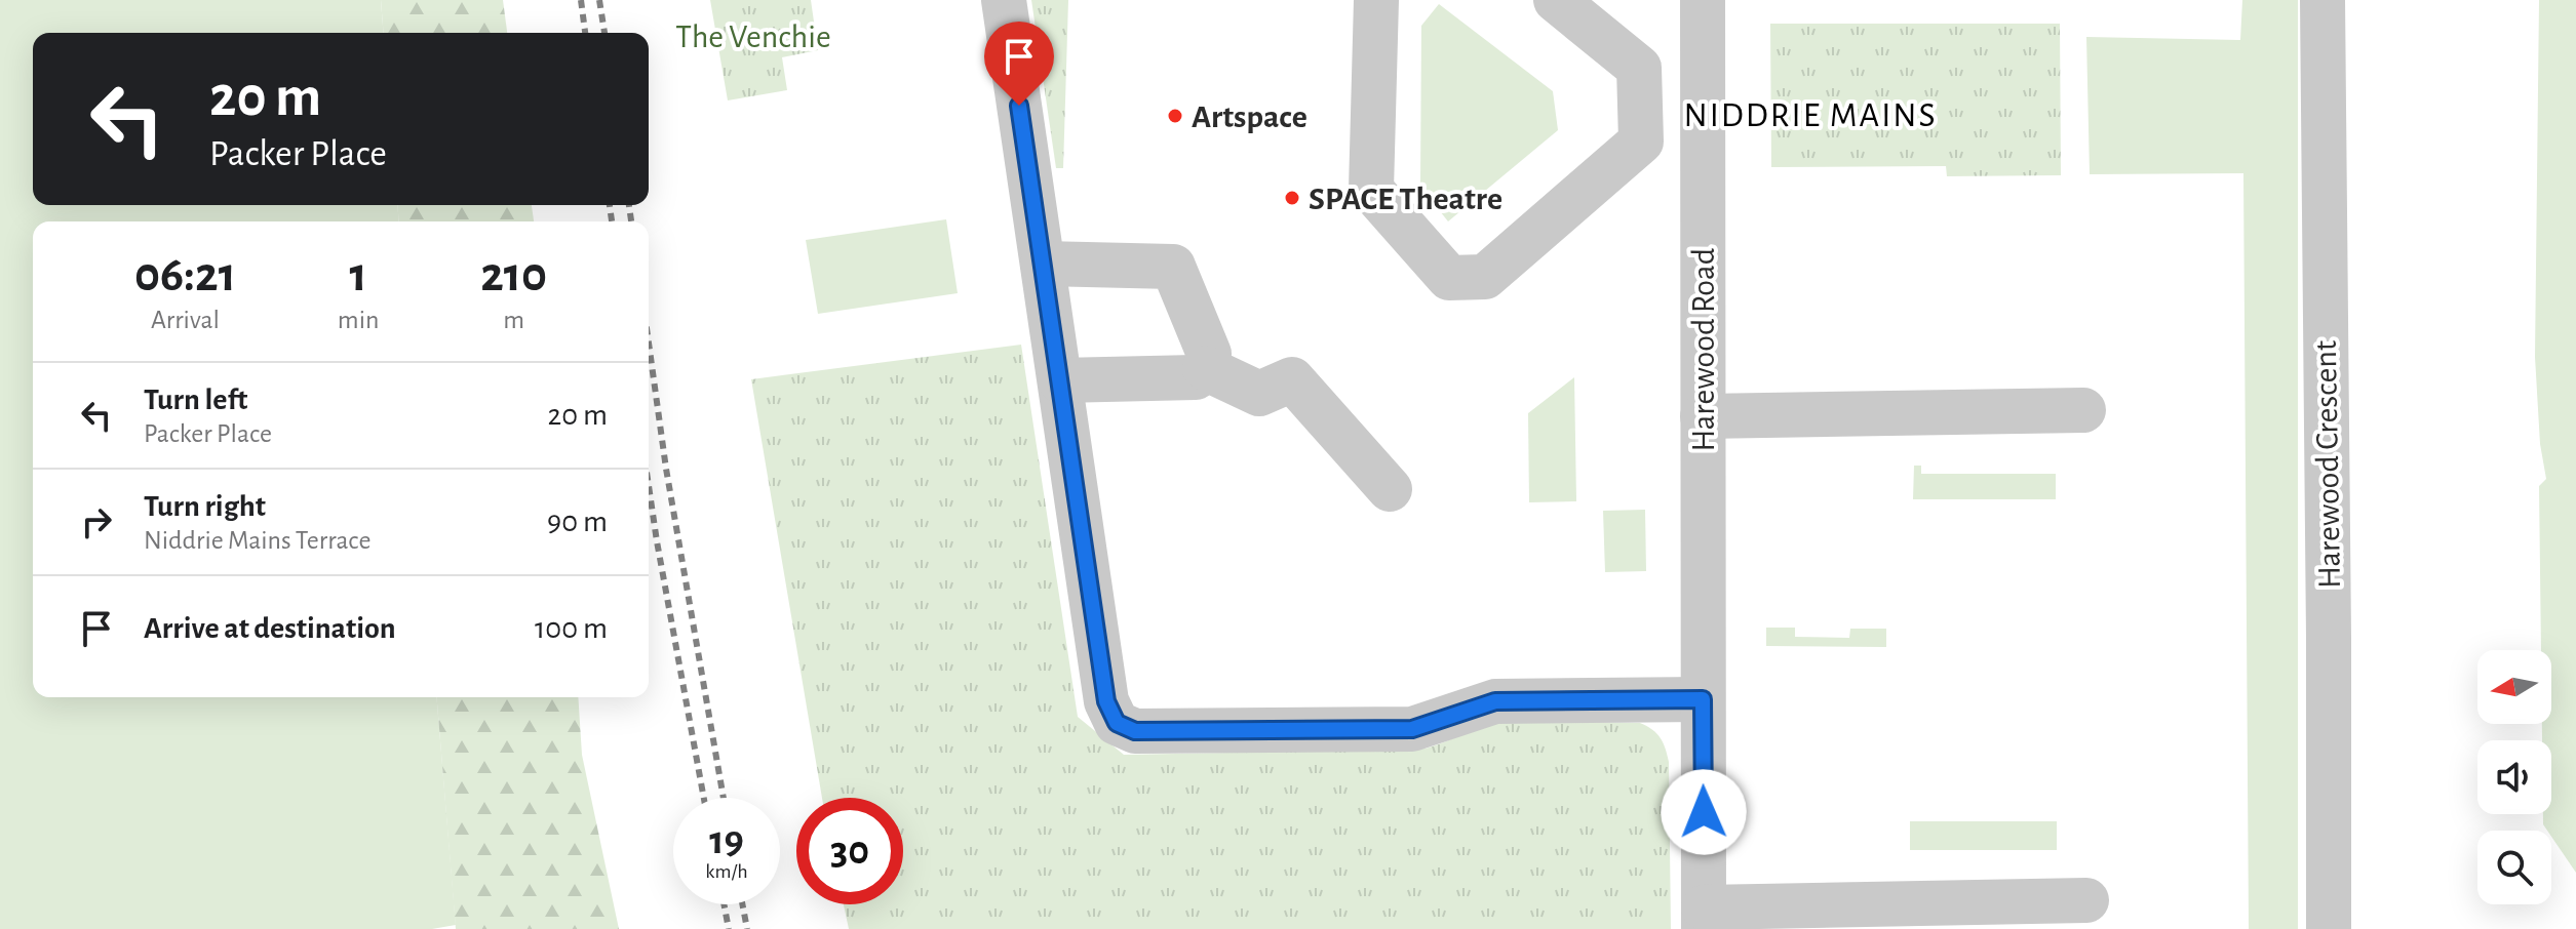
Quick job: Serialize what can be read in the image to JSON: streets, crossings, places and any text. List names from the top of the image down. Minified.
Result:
{"streets":{"street":["Harewood Road","Harewood Crescent"]},"districts":["NIDDRIE MAINS"],"parks":["The Venchie"],"places":["Artspace","SPACE Theatre"],"north":"left","page":{"turn":["20 m","Packer Place"],"eta":["06:21","Arrival","1","min","210","m"],"list":[{"name":"Turn left","note":"Packer Place","value":"20 m"},{"name":"Turn right","note":"Niddrie Mains Terrace","value":"90 m"},{"name":"Arrive at destination","value":"100 m"}],"speed":"19 km/h","limit":"30"}}
